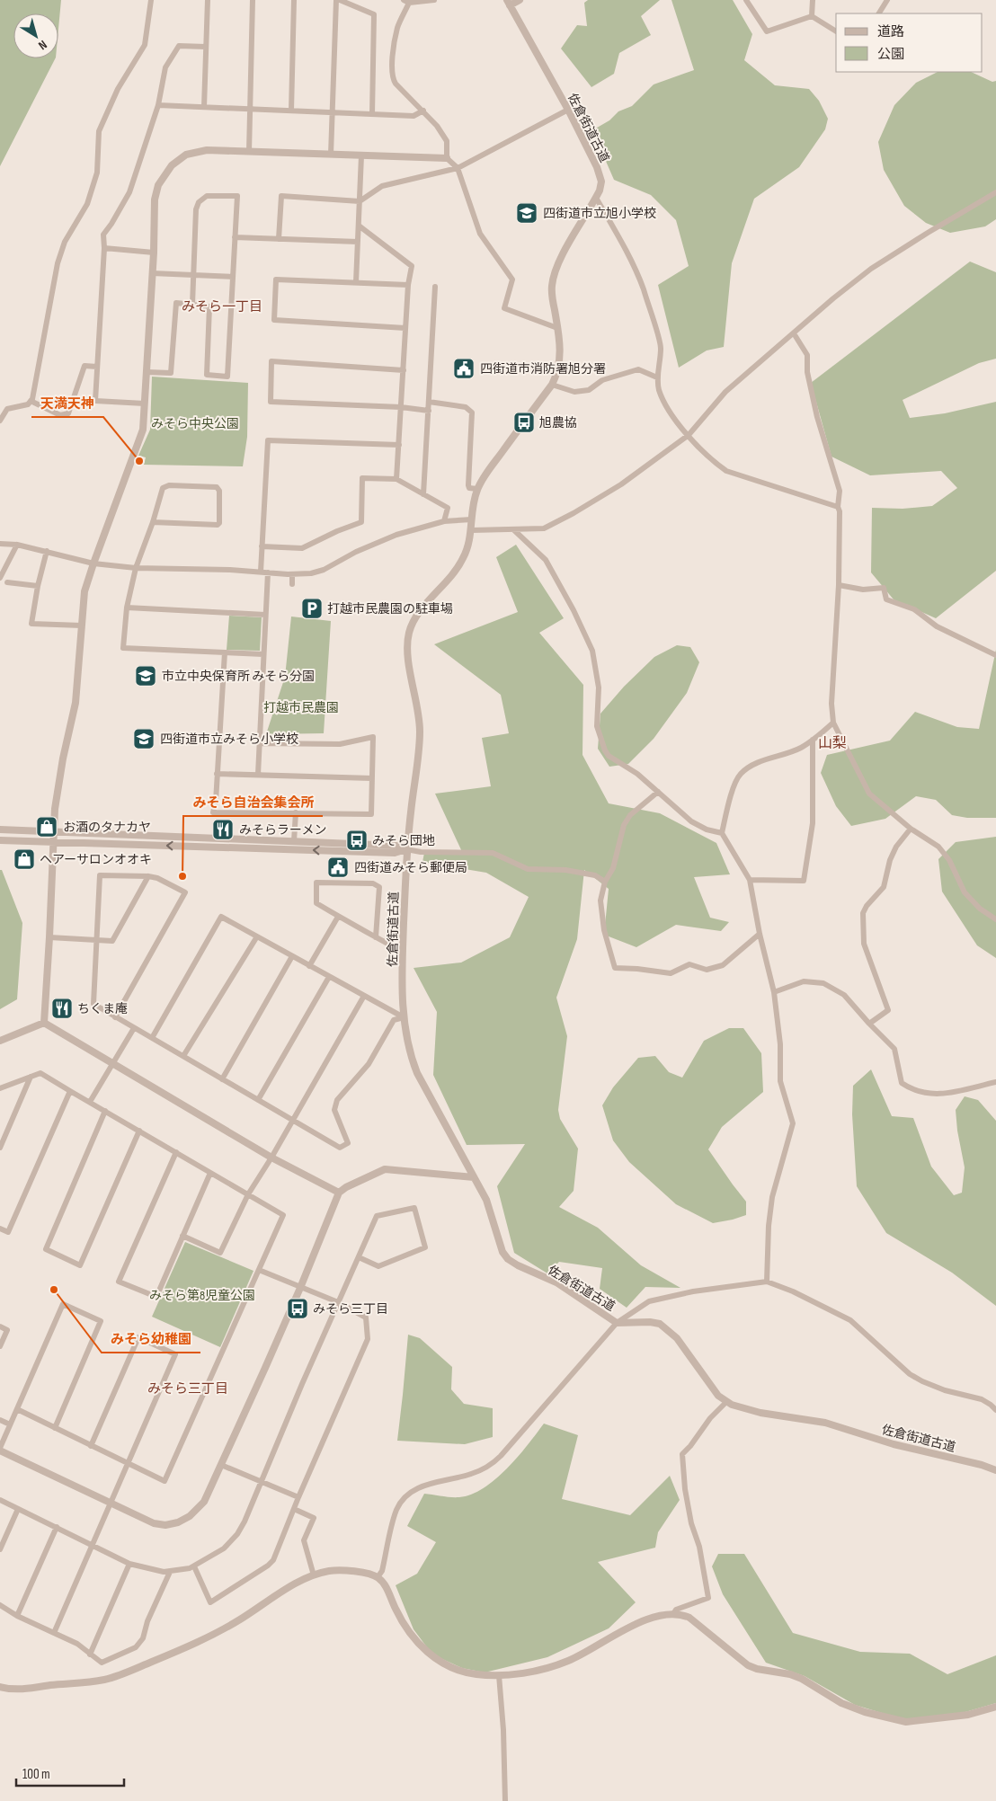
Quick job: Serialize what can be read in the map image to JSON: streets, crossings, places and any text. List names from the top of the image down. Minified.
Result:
{"streets":{"street":["佐倉街道古道"]},"districts":["みそら一丁目","山梨","みそら三丁目"],"parks":["みそら中央公園","打越市民農園","みそら第8児童公園"],"places":{"school or university":["四街道市立旭小学校","市立中央保育所 みそら分園","四街道市立みそら小学校"],"public building":["四街道市消防署旭分署","四街道みそら郵便局"],"bus stop":["旭農協","みそら団地","みそら三丁目"],"other":["天満天神","みそら自治会集会所","みそら幼稚園"],"parking":["打越市民農園の駐車場"],"shop":["お酒のタナカヤ","ヘアーサロンオオキ"],"restaurant":["みそらラーメン","ちくま庵"]},"legend":["道路","公園"],"scale_bar":"100 m","north":"bottom right"}
